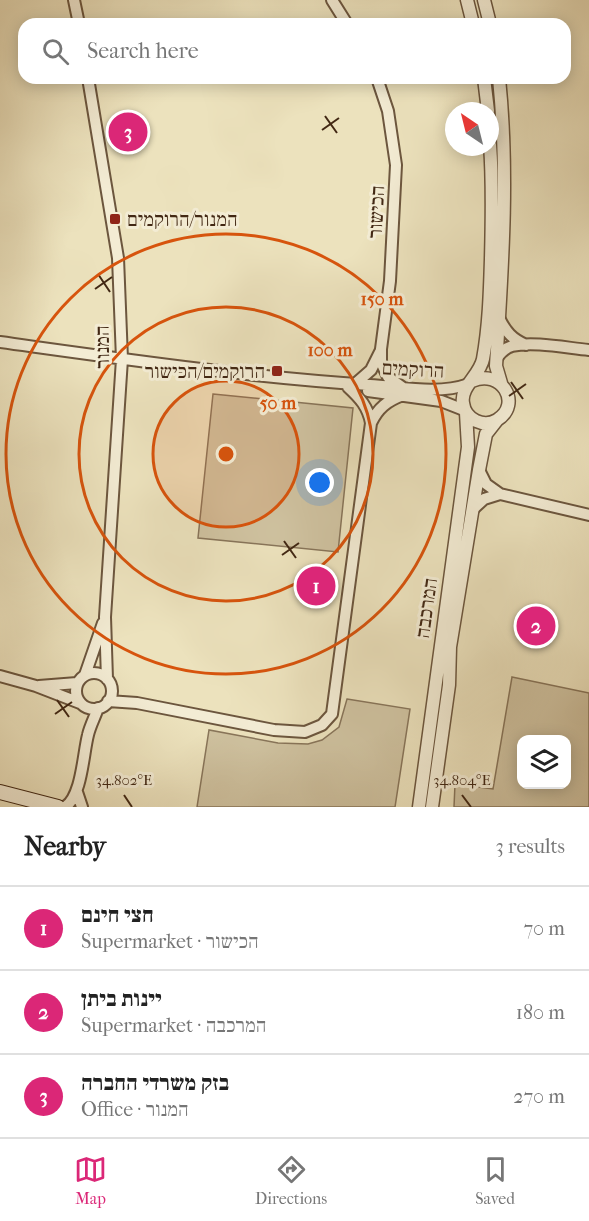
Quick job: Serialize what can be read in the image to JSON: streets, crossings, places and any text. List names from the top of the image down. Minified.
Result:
{"streets":{"street":["הכישור","המנור","הרוקמים","המרכבה"]},"crossings":[["הכישור","הרוקמים"],["המנור","הרוקמים"],["הרוקמים","המרכבה"]],"places":{"transit":["המנור/הרוקמים","הרוקמים/הכישור"]},"north":"top left","page":{"search":"Search here","pins":["3","1","2"],"heading":["Nearby","3 results"],"list":[{"mark":"1","name":"חצי חינם","note":"Supermarket · הכישור","value":"70 m"},{"mark":"2","name":"יינות ביתן","note":"Supermarket · המרכבה","value":"180 m"},{"mark":"3","name":"בזק משרדי החברה","note":"Office · המנור","value":"270 m"}],"nav":["Map","Directions","Saved"]},"coordinates":["34.802°E","34.804°E"],"rings":["150 m","100 m","50 m"]}
